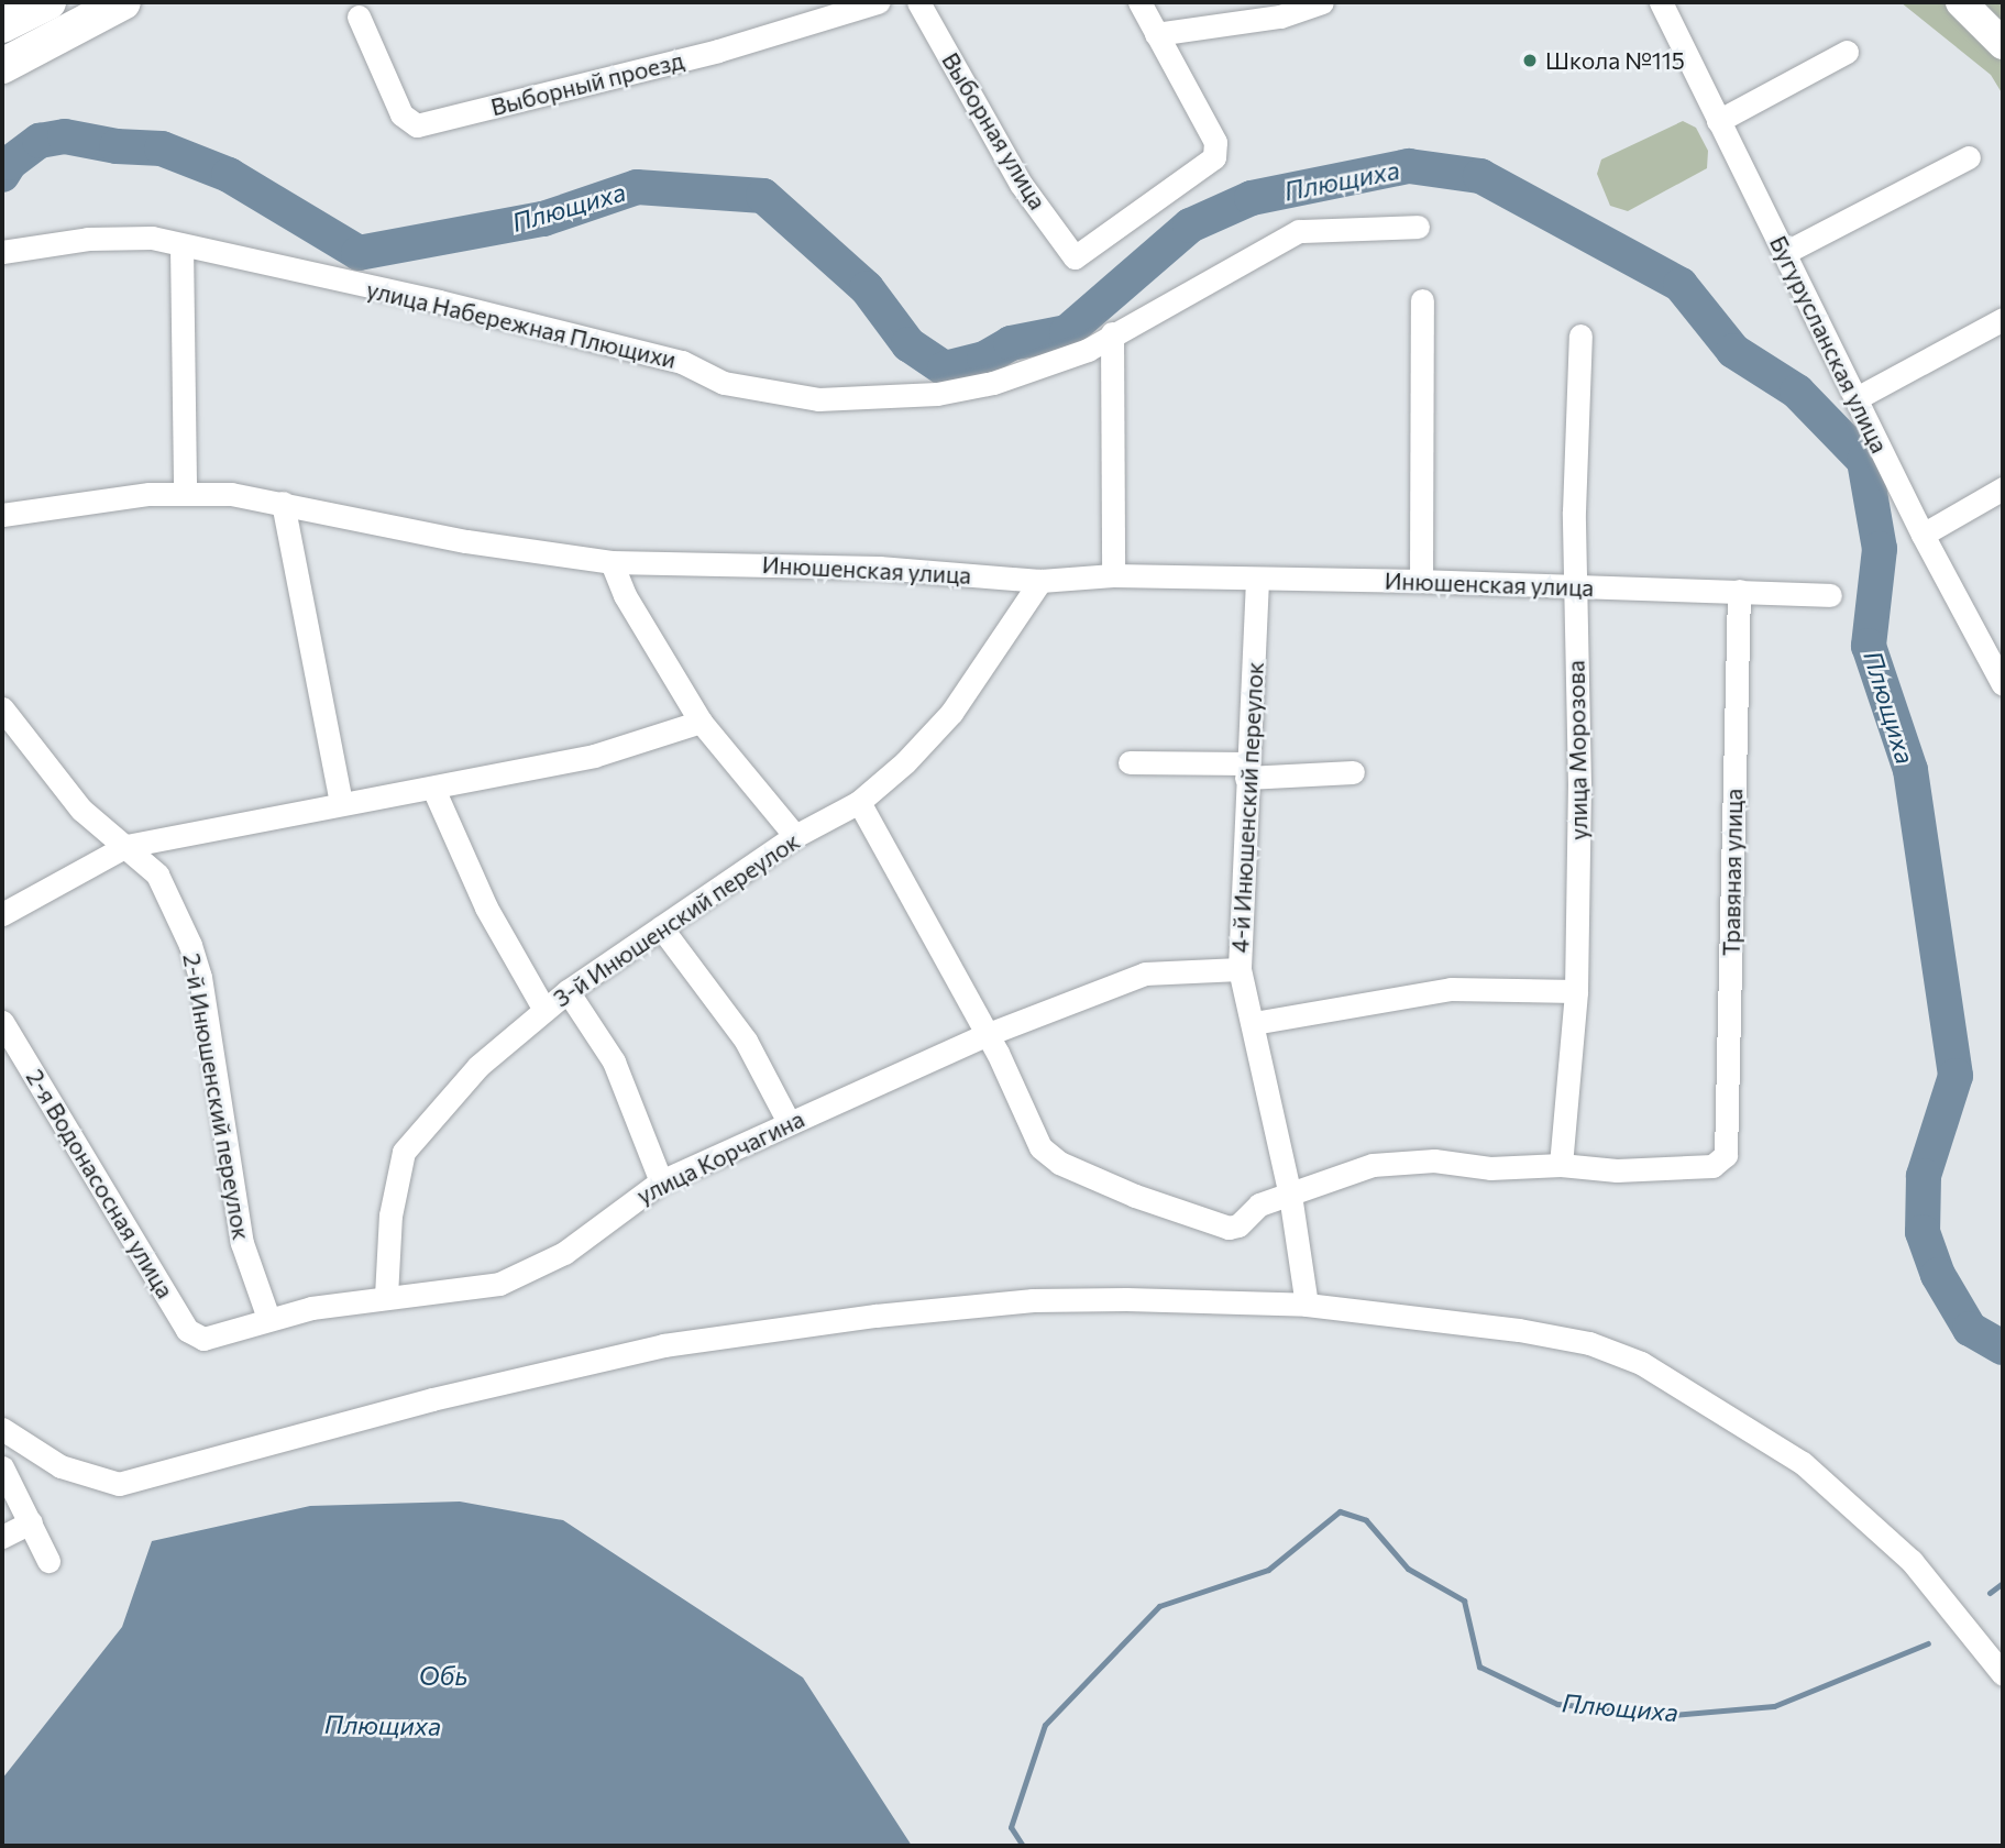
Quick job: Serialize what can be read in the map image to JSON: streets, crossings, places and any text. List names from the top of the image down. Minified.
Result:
{"streets":{"street":["Выборный проезд","Выборная улица","улица Набережная Плющихи","Бугурусланская улица","Инюшенская улица","улица Морозова","4-й Инюшенский переулок","Травяная улица","3-й Инюшенский переулок","2-й Инюшенский переулок","улица Корчагина","2-я Водонасосная улица"]},"crossings":[["Инюшенская улица","улица Морозова"],["Инюшенская улица","4-й Инюшенский переулок"],["Инюшенская улица","Травяная улица"],["Инюшенская улица","3-й Инюшенский переулок"],["улица Морозова","Травяная улица"],["4-й Инюшенский переулок","улица Корчагина"],["3-й Инюшенский переулок","улица Корчагина"],["2-й Инюшенский переулок","улица Корчагина"],["улица Корчагина","2-я Водонасосная улица"]],"water":["Плющиха","Обь"],"places":["Школа №115"]}
